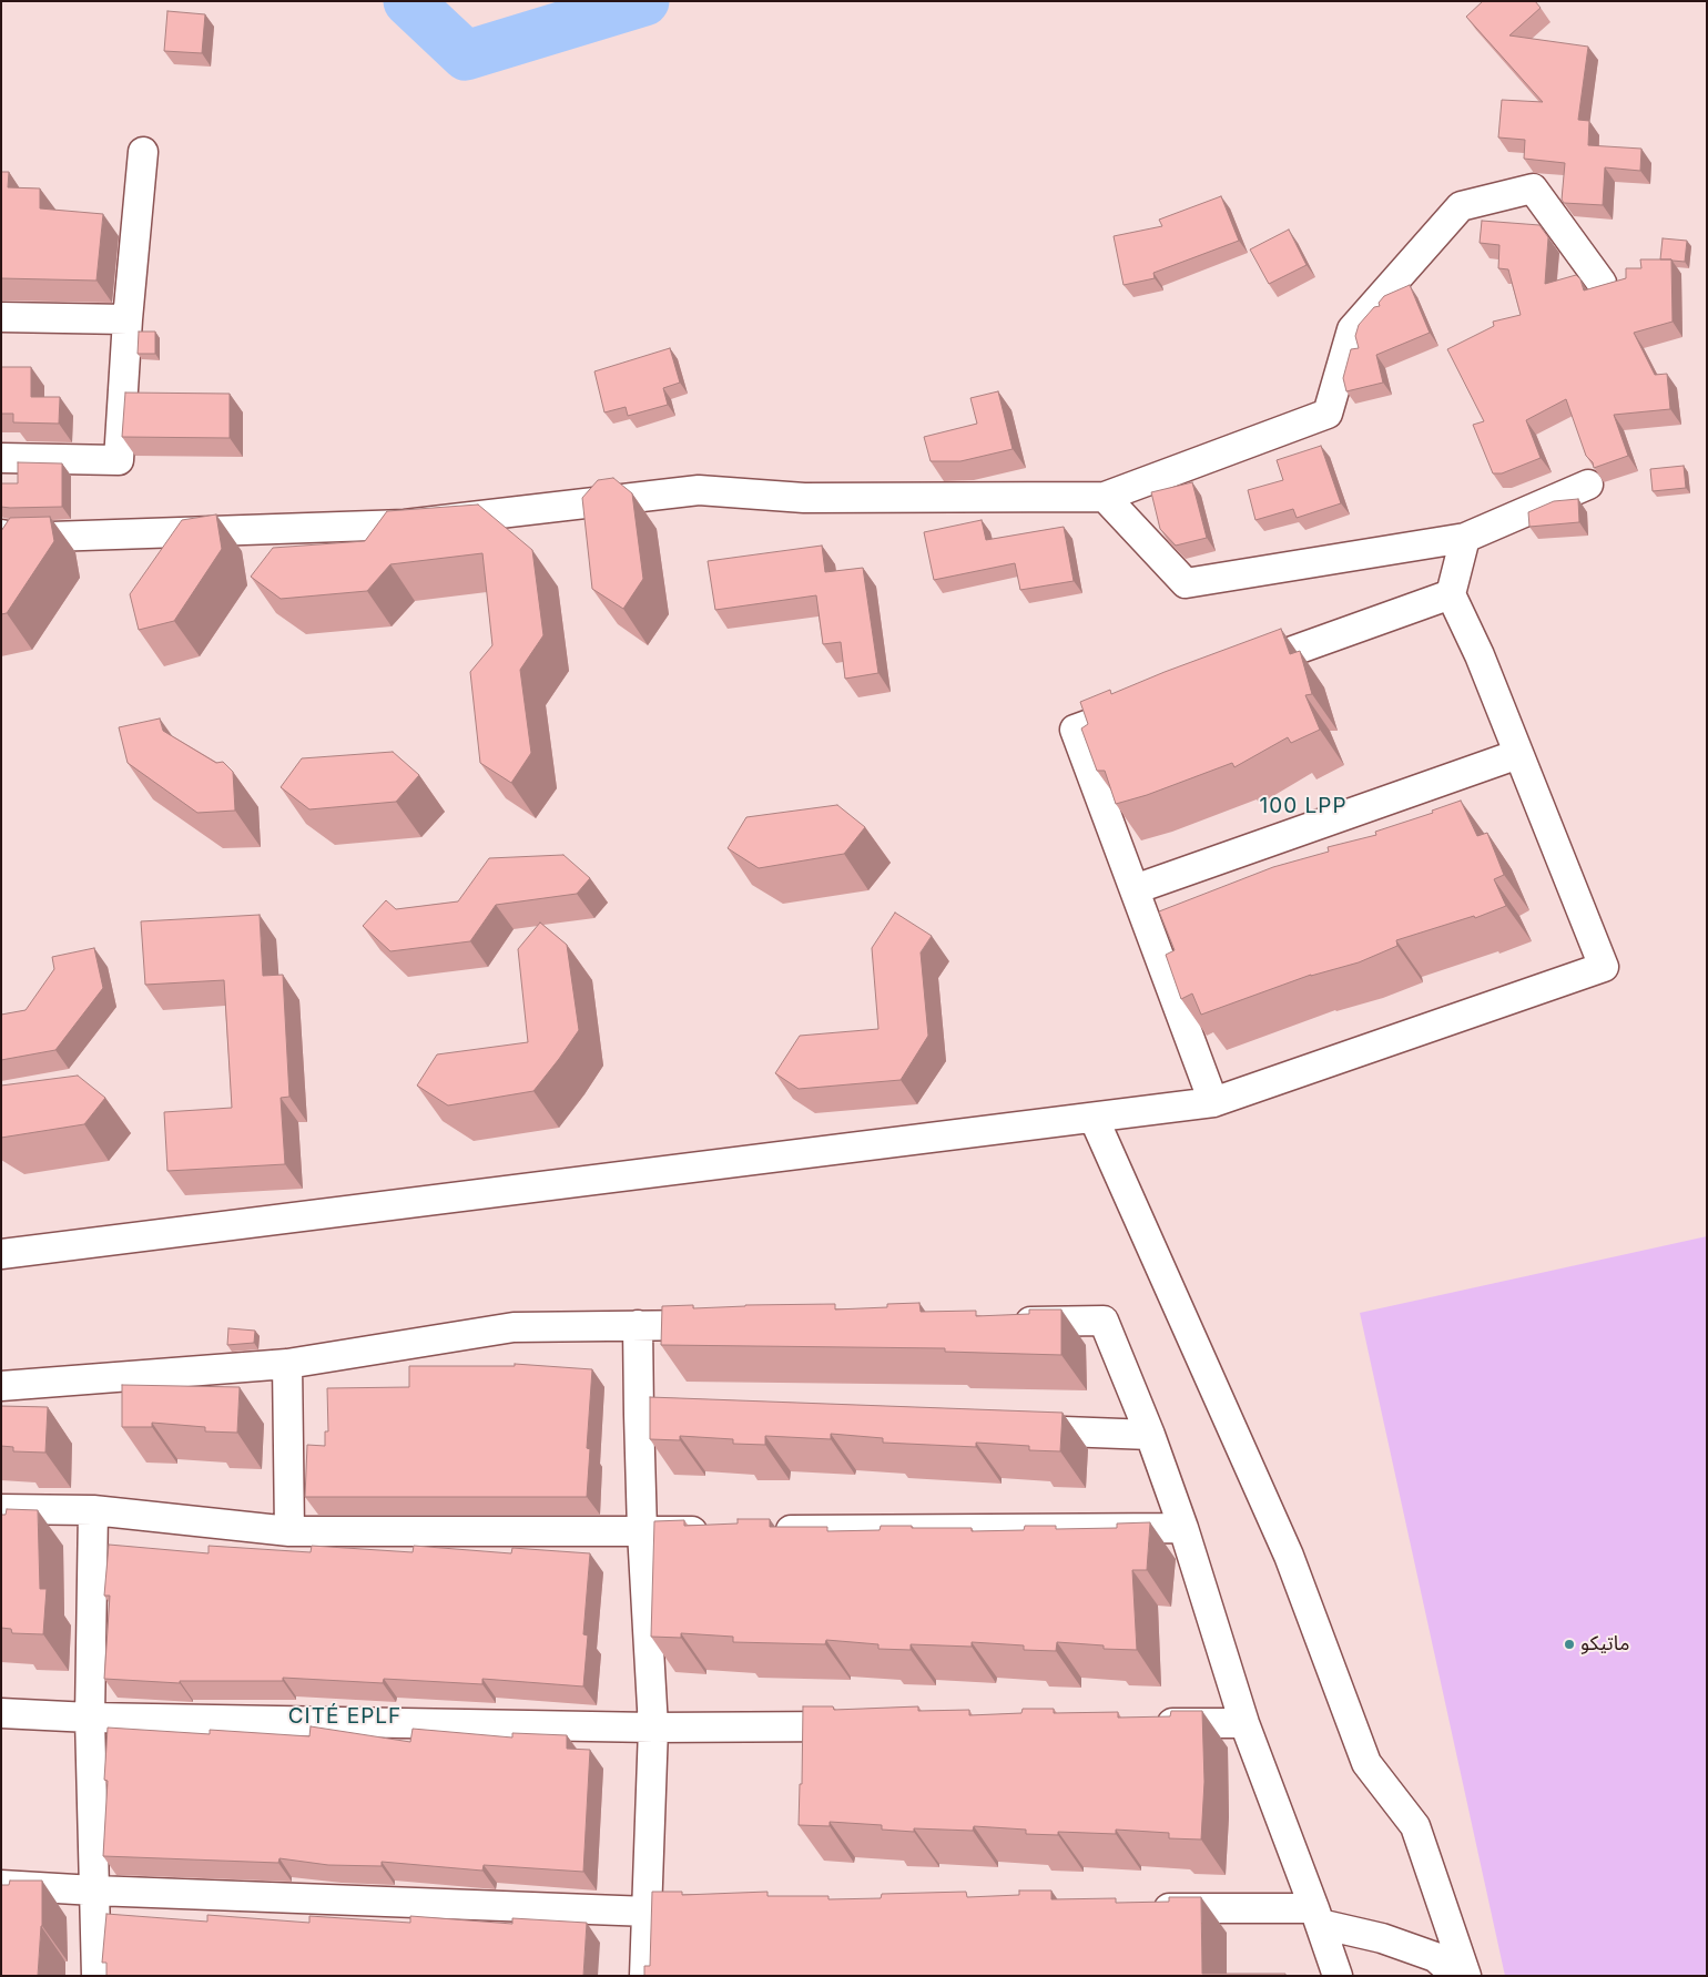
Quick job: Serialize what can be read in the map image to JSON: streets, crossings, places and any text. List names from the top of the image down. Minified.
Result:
{"districts":["100 LPP","CITÉ EPLF"],"places":["ماتيكو"]}
